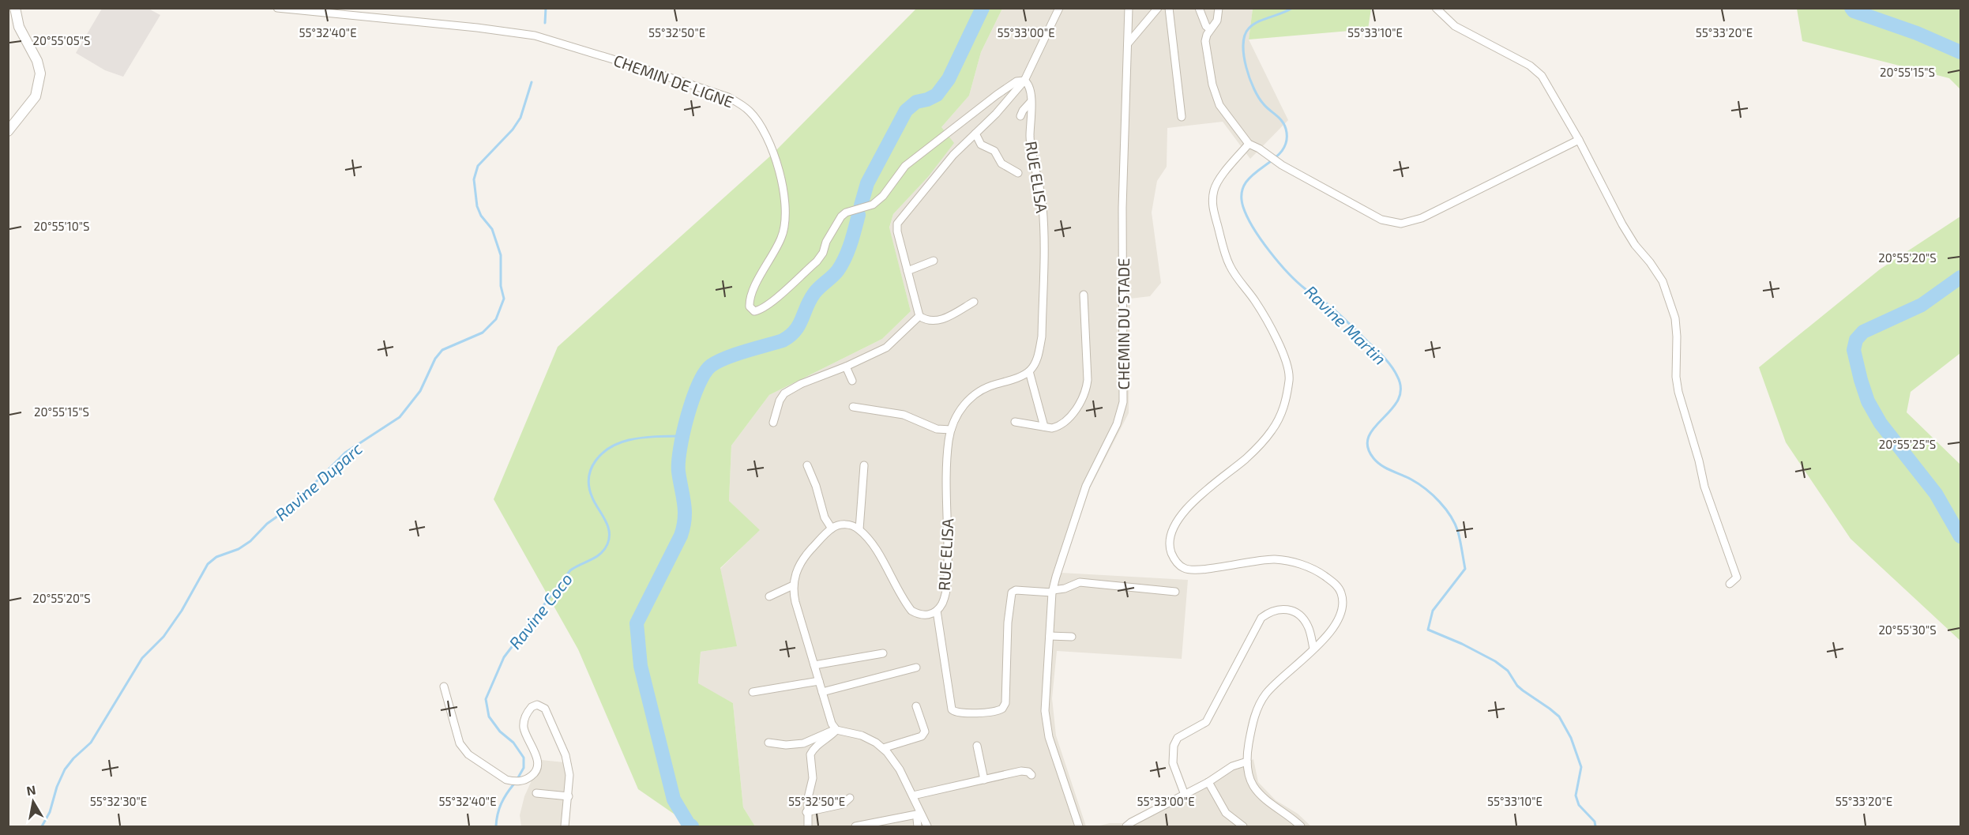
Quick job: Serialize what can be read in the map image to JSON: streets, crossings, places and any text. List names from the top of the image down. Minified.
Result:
{"streets":{"street":["CHEMIN DE LIGNE","RUE ELISA","CHEMIN DU STADE"]},"crossings":[["CHEMIN DE LIGNE","RUE ELISA"]],"water":["Ravine Martin","Ravine Duparc","Ravine Coco"],"north":"top","coordinates":["55°32'40\"E","55°32'50\"E","55°33'00\"E","55°33'10\"E","55°33'20\"E","20°55'05\"S","20°55'15\"S","20°55'10\"S","20°55'20\"S","20°55'25\"S","20°55'30\"S","55°32'30\"E"]}
